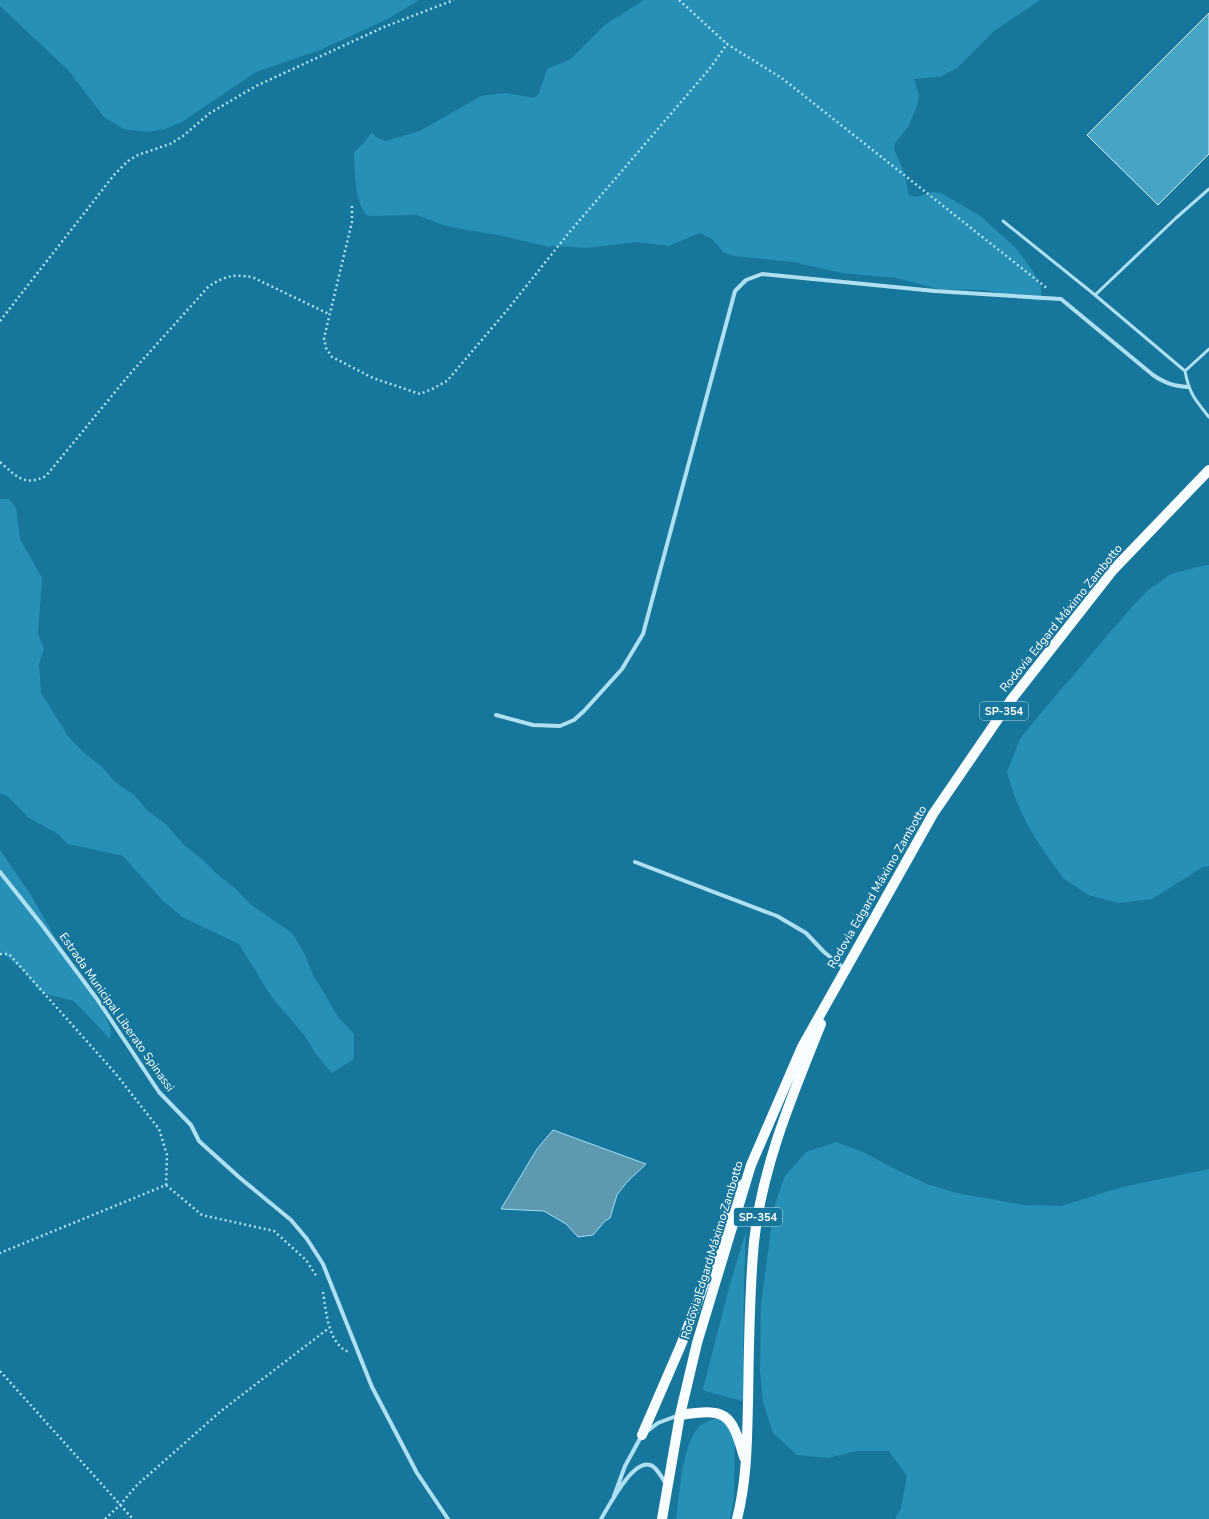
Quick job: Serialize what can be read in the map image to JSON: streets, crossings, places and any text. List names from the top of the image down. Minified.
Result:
{"streets":{"main road":["Rodovia Edgard Máximo Zambotto","SP-354"],"street":["Estrada Municipal Liberato Spinassi"]}}
